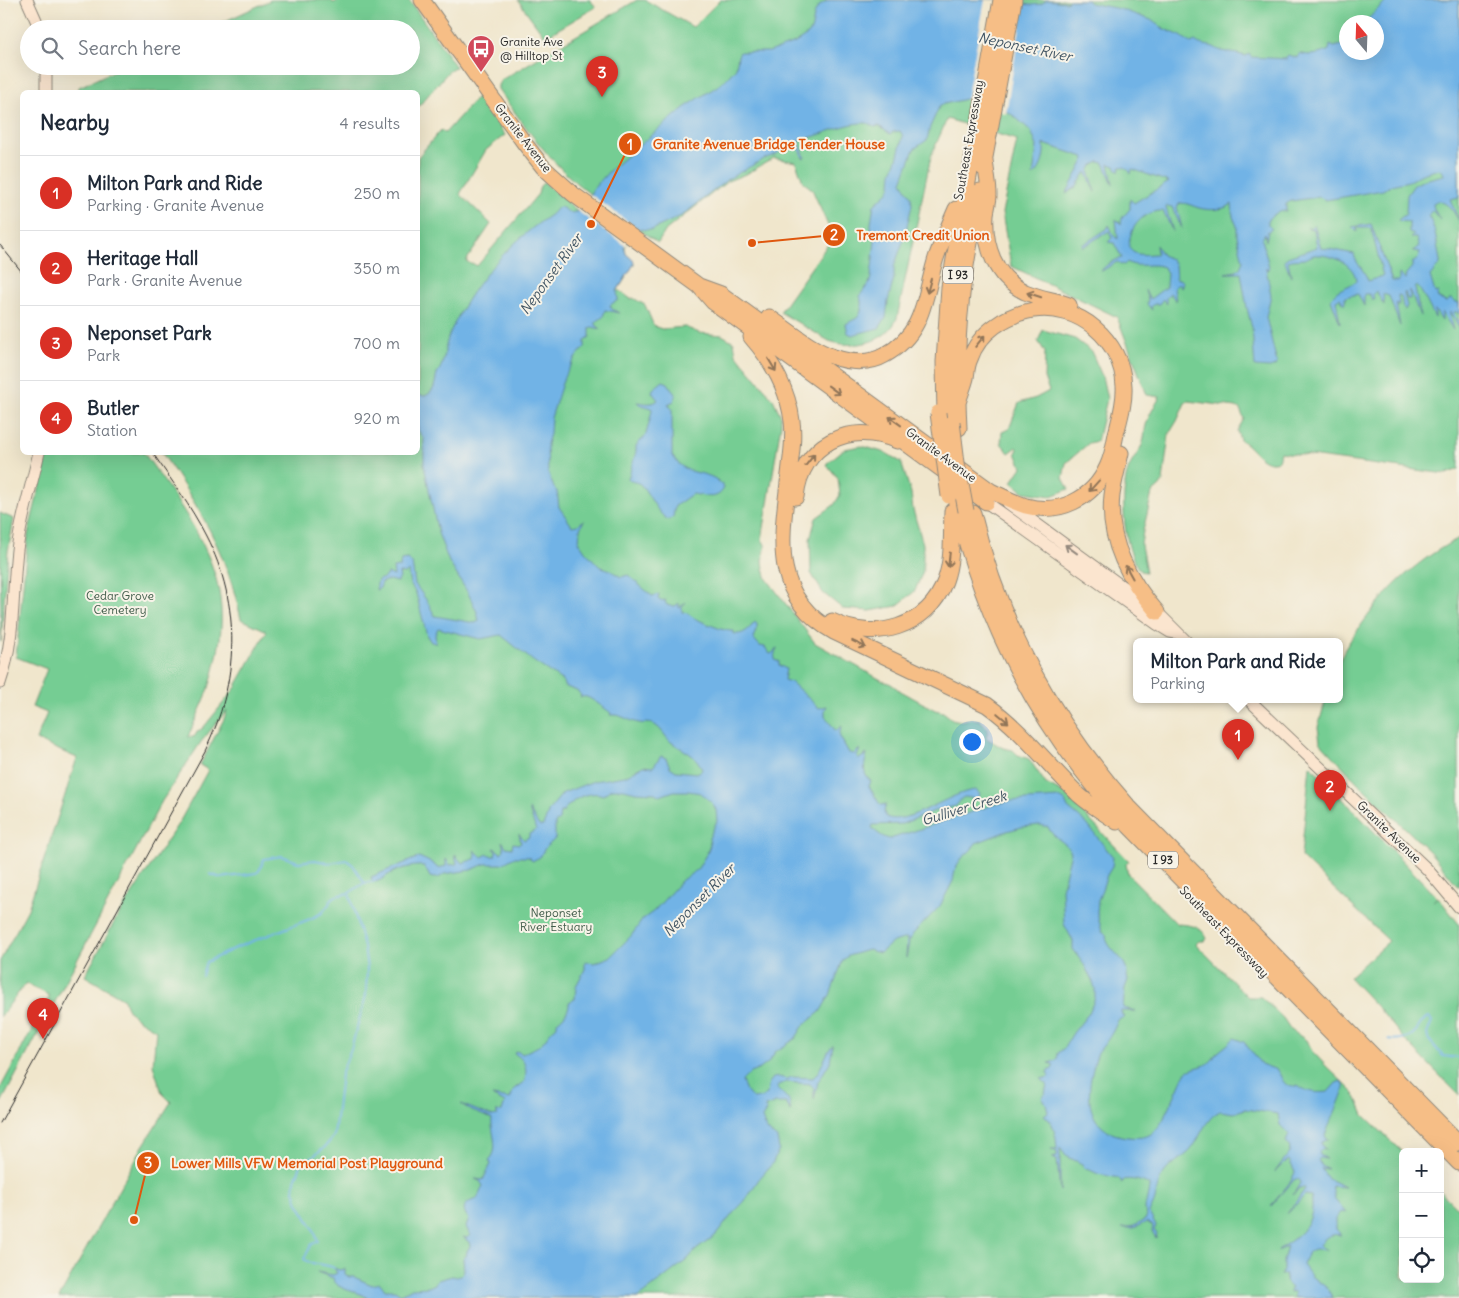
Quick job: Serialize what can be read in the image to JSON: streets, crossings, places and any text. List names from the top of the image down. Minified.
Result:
{"streets":{"highway":["Granite Avenue","Southeast Expressway","I 93"]},"crossings":[["Southeast Expressway","I 93"]],"water":["Neponset River","Gulliver Creek"],"parks":["Cedar Grove Cemetery","Neponset River Estuary"],"places":{"bus stop":["Granite Ave @ Hilltop St"],"other":["Granite Avenue Bridge Tender House","Tremont Credit Union","Lower Mills VFW Memorial Post Playground"]},"north":"top","page":{"search":"Search here","pins":["3","1","2","4"],"heading":["Nearby","4 results"],"list":[{"mark":"1","name":"Milton Park and Ride","note":"Parking · Granite Avenue","value":"250 m"},{"mark":"2","name":"Heritage Hall","note":"Park · Granite Avenue","value":"350 m"},{"mark":"3","name":"Neponset Park","note":"Park","value":"700 m"},{"mark":"4","name":"Butler","note":"Station","value":"920 m"}],"popup":["Milton Park and Ride","Parking"],"map_buttons":["+","−"]}}
